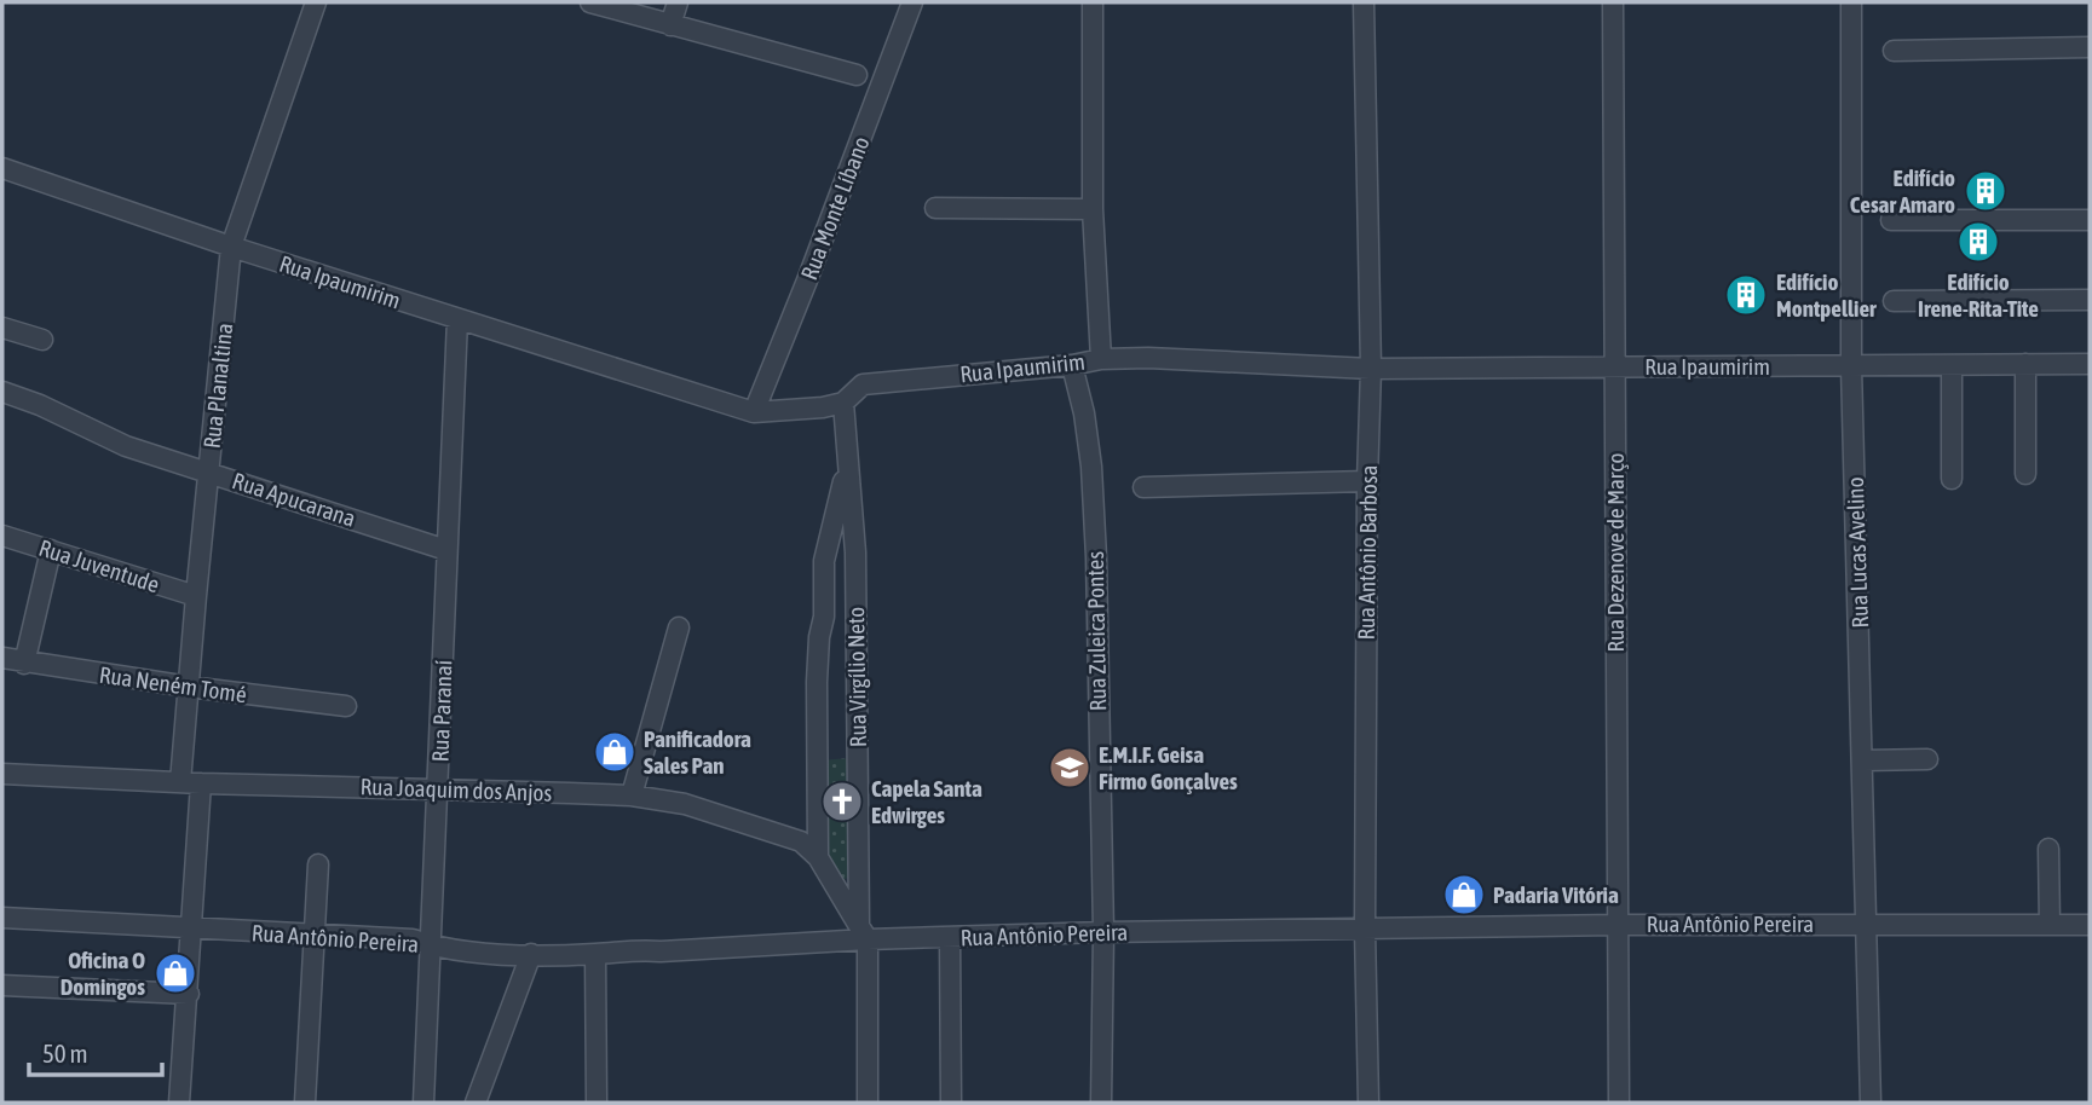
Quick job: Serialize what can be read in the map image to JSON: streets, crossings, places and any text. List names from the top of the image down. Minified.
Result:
{"streets":{"street":["Rua Monte Líbano","Rua Ipaumirim","Rua Planaltina","Rua Apucarana","Rua Antônio Barbosa","Rua Dezenove de Março","Rua Lucas Avelino","Rua Juventude","Rua Zuleica Pontes","Rua Virgílio Neto","Rua Neném Tomé","Rua Paranaí","Rua Joaquim dos Anjos","Rua Antônio Pereira"]},"crossings":[["Rua Monte Líbano","Rua Ipaumirim"],["Rua Ipaumirim","Rua Planaltina"],["Rua Ipaumirim","Rua Antônio Barbosa"],["Rua Ipaumirim","Rua Dezenove de Março"],["Rua Ipaumirim","Rua Lucas Avelino"],["Rua Ipaumirim","Rua Zuleica Pontes"],["Rua Ipaumirim","Rua Virgílio Neto"],["Rua Ipaumirim","Rua Paranaí"],["Rua Planaltina","Rua Apucarana"],["Rua Planaltina","Rua Juventude"],["Rua Planaltina","Rua Neném Tomé"],["Rua Planaltina","Rua Joaquim dos Anjos"],["Rua Apucarana","Rua Paranaí"],["Rua Antônio Barbosa","Rua Antônio Pereira"],["Rua Dezenove de Março","Rua Antônio Pereira"],["Rua Lucas Avelino","Rua Antônio Pereira"],["Rua Zuleica Pontes","Rua Antônio Pereira"],["Rua Virgílio Neto","Rua Joaquim dos Anjos"],["Rua Virgílio Neto","Rua Antônio Pereira"],["Rua Paranaí","Rua Joaquim dos Anjos"],["Rua Paranaí","Rua Antônio Pereira"],["Rua Joaquim dos Anjos","Rua Antônio Pereira"]],"places":{"building":["Edifício Cesar Amaro","Edifício Irene-Rita-Tite","Edifício Montpellier"],"shop":["Panificadora Sales Pan","Padaria Vitória","Oficina O Domingos"],"school or university":["E.M.I.F. Geisa Firmo Gonçalves"],"church":["Capela Santa Edwirges"]},"scale_bar":"50 m"}
